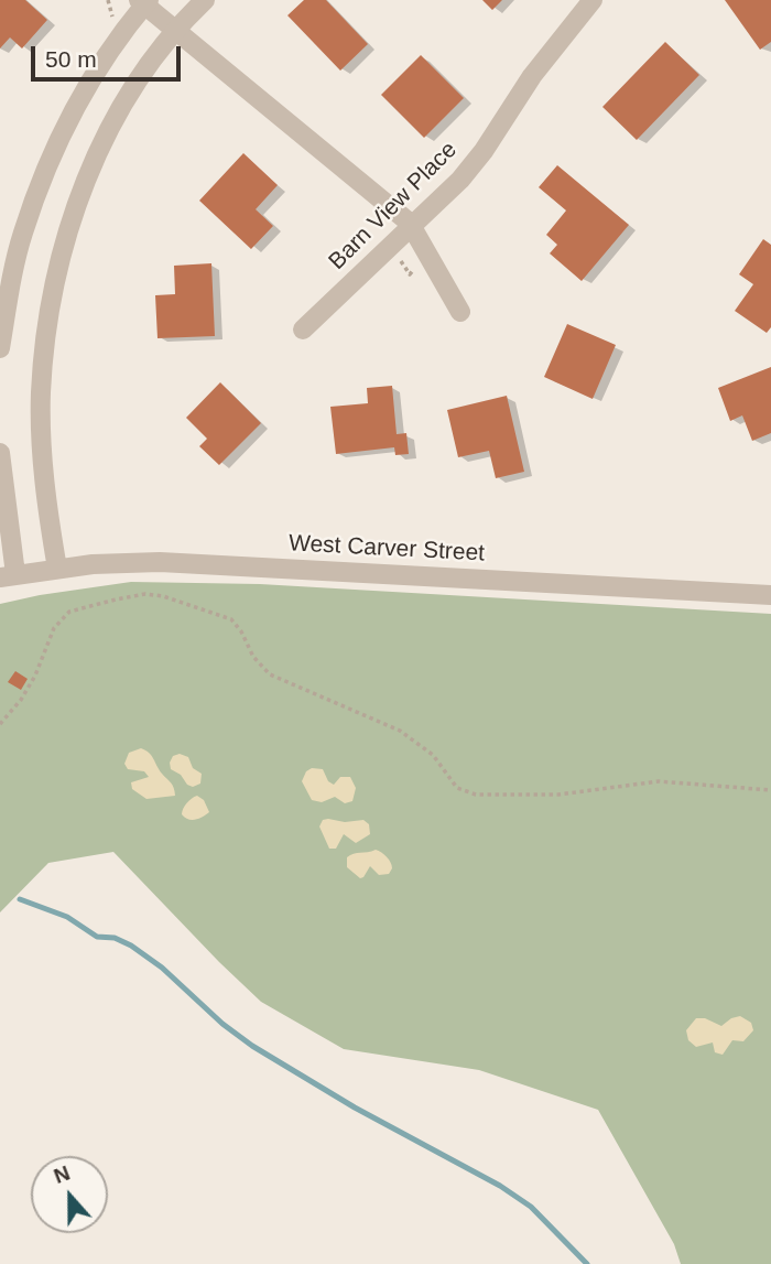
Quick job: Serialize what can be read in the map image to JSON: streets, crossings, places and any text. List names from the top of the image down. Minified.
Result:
{"streets":{"street":["Barn View Place","West Carver Street"]},"scale_bar":"50 m","north":"top"}
